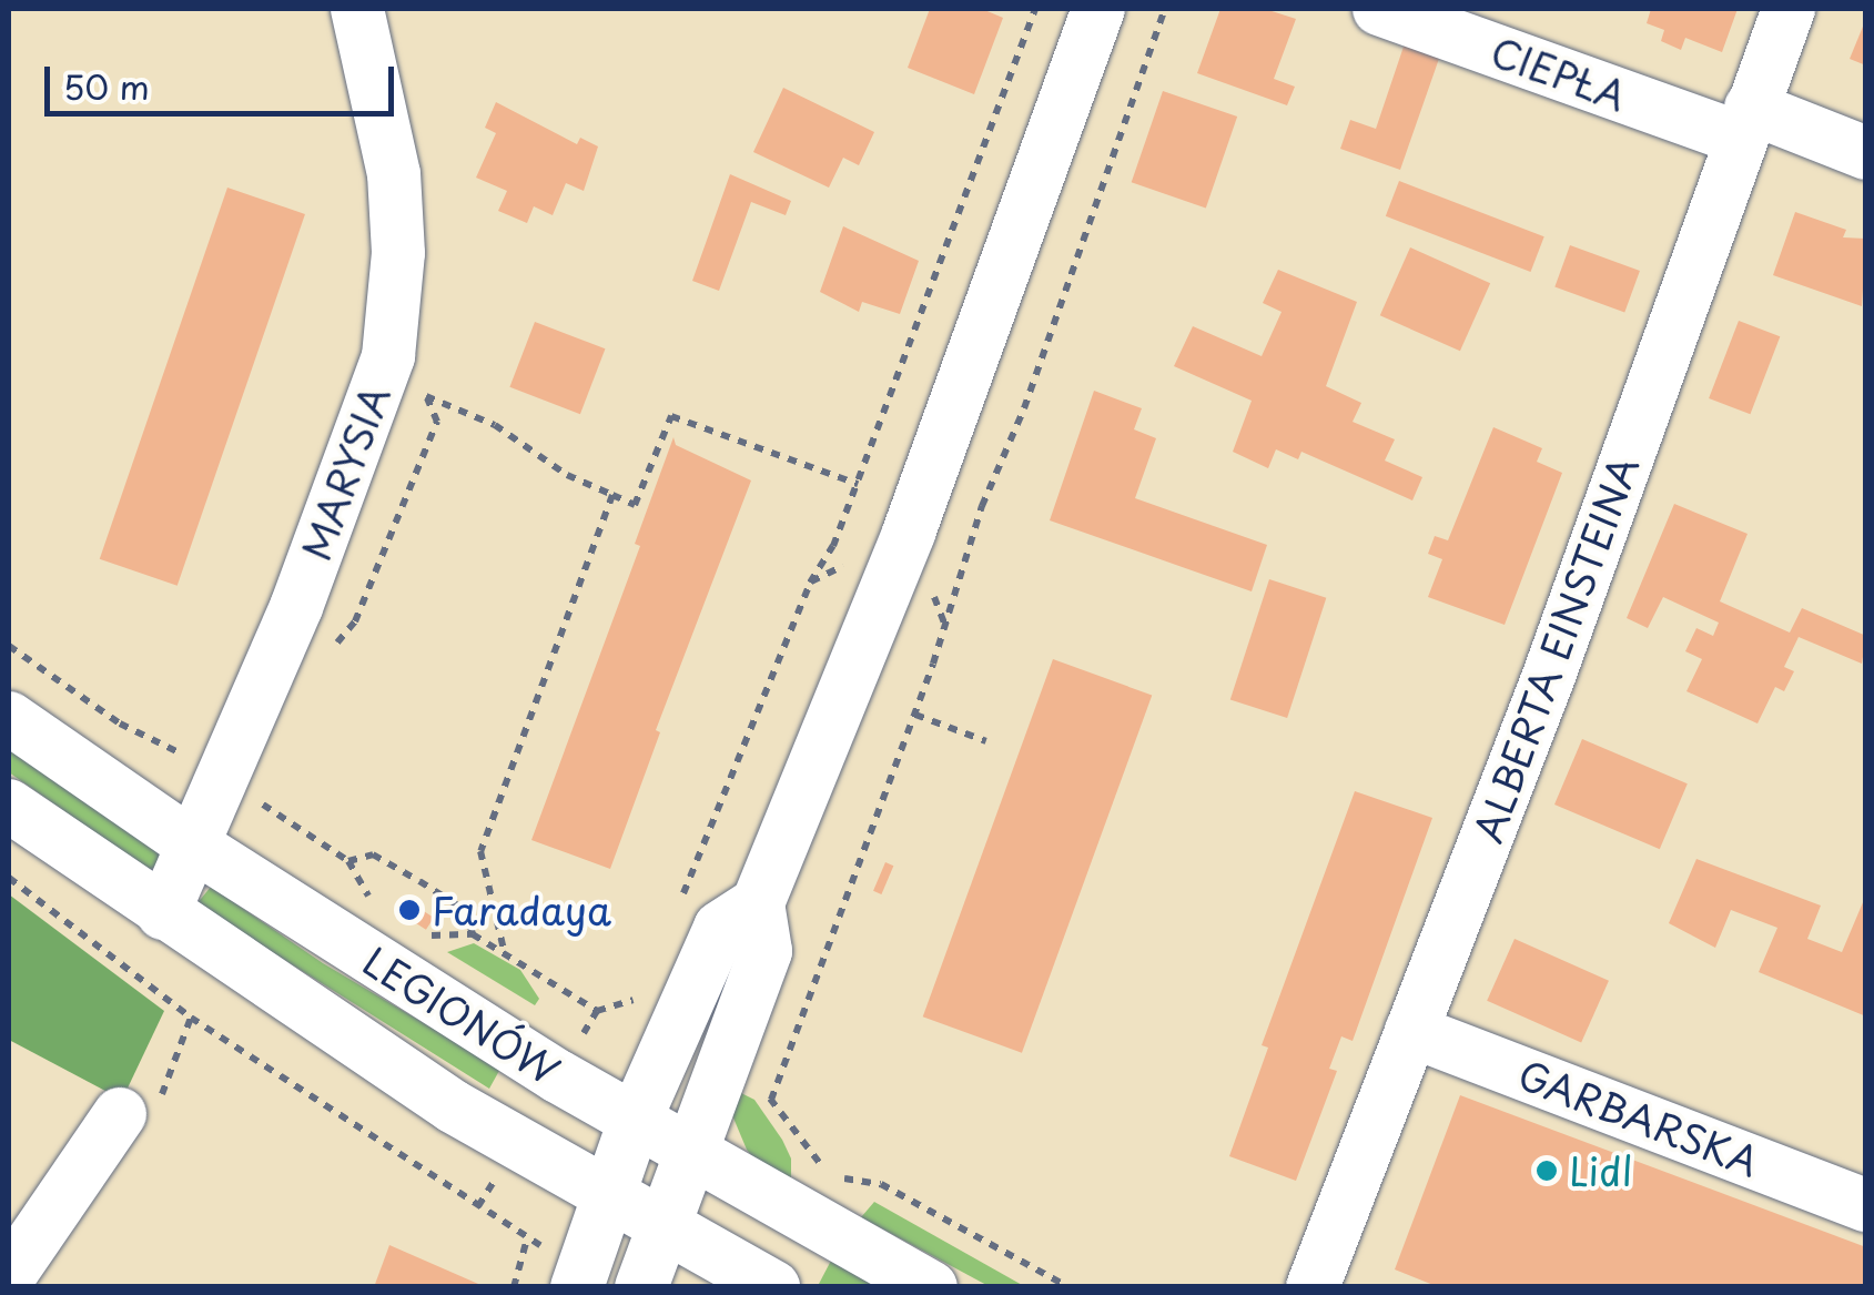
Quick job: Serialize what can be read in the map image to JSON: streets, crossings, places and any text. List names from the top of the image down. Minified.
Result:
{"streets":{"street":["CIEPŁA","MARYSIA","ALBERTA EINSTEINA","LEGIONÓW","GARBARSKA"]},"crossings":[["CIEPŁA","ALBERTA EINSTEINA"],["MARYSIA","LEGIONÓW"],["ALBERTA EINSTEINA","GARBARSKA"]],"places":["Faradaya","Lidl"],"scale_bar":"50 m"}
